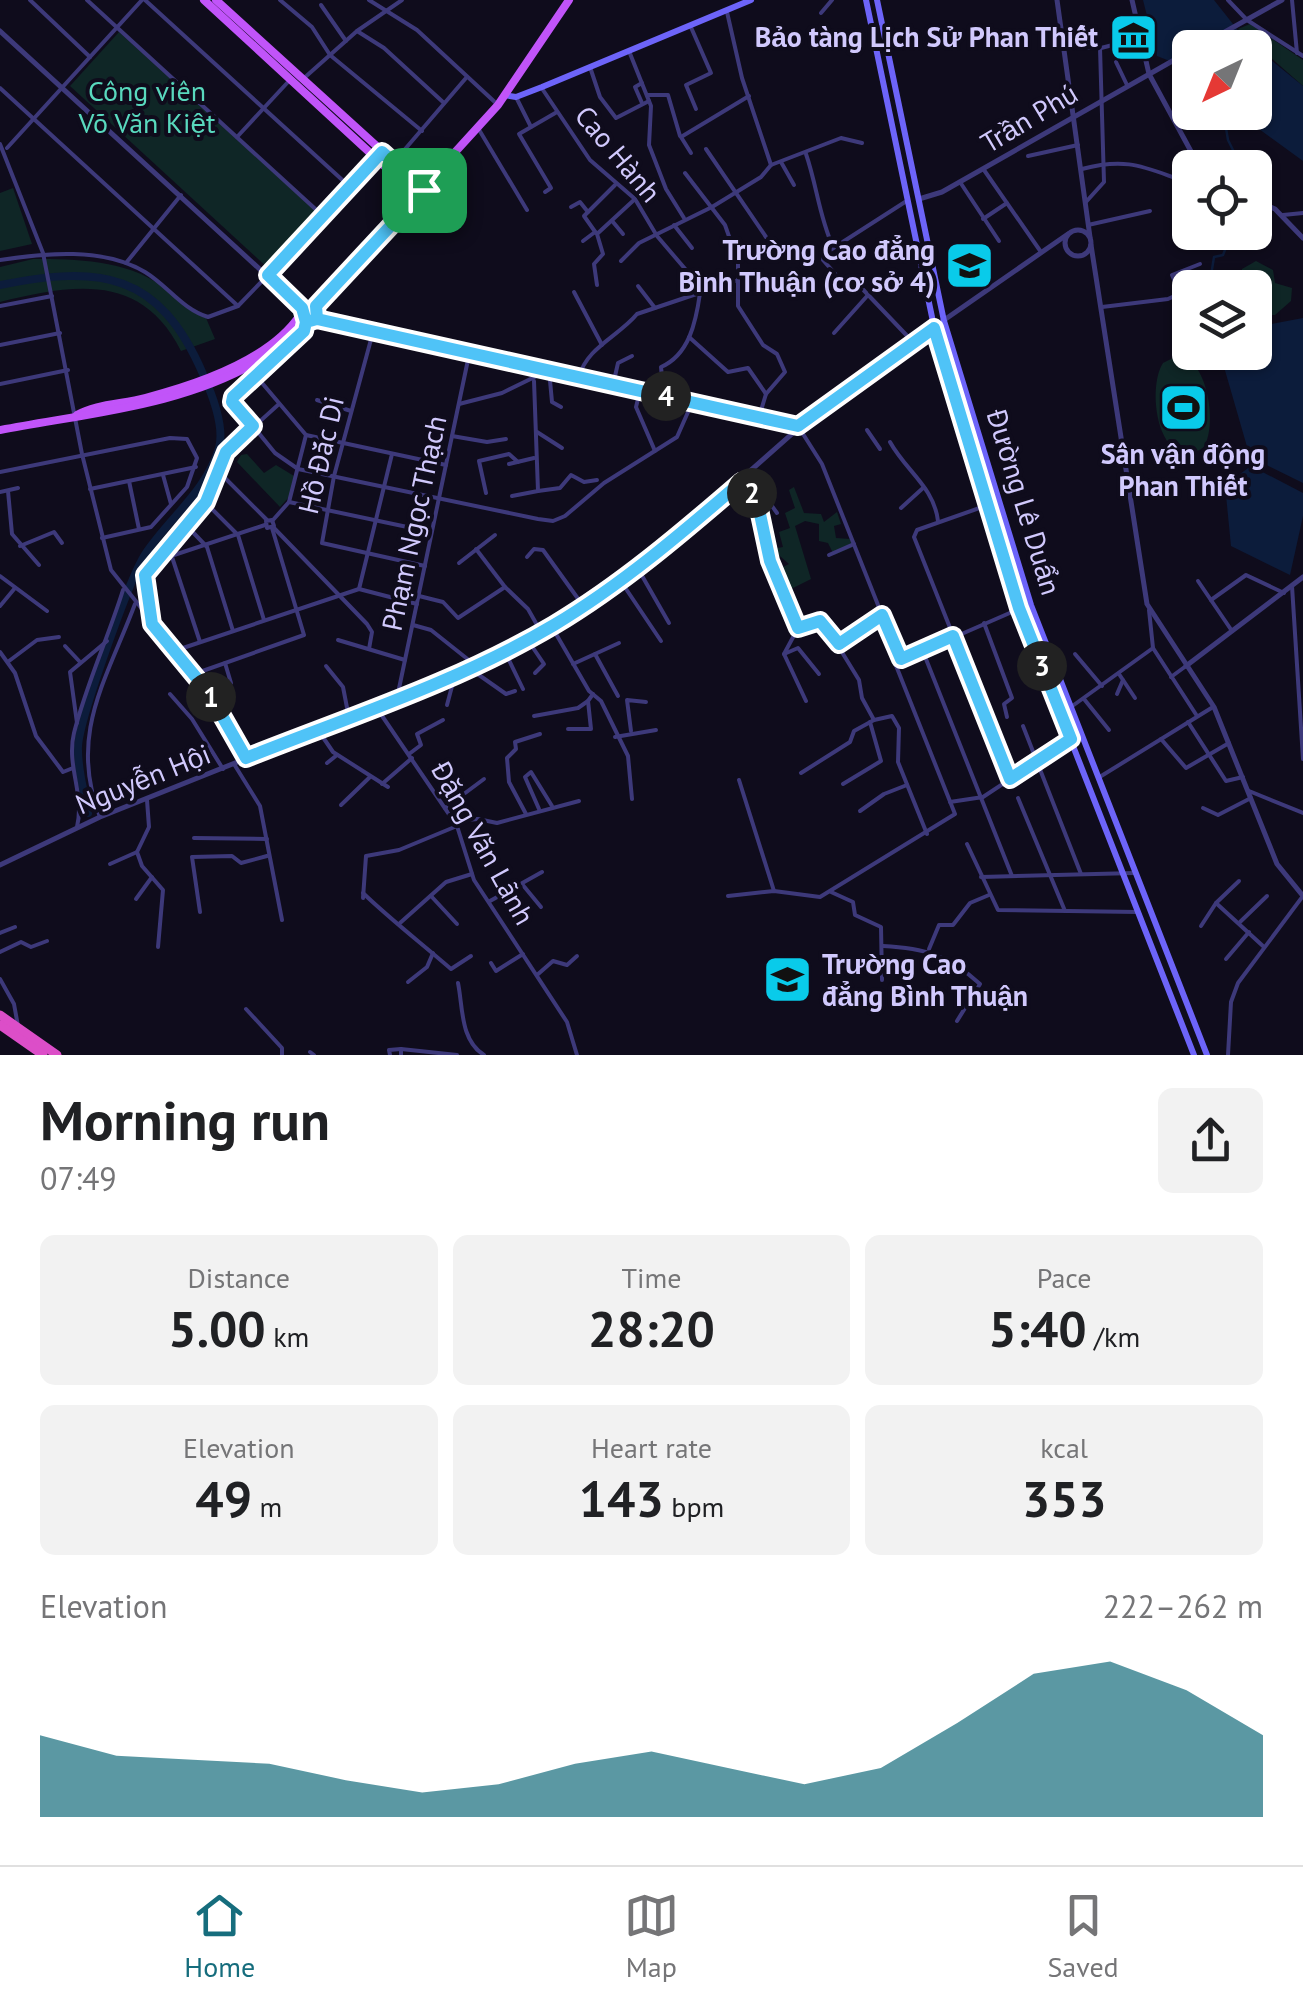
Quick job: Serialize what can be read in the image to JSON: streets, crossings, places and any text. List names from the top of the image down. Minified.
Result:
{"streets":{"main road":["Đường Lê Duẩn"],"street":["Trần Phú","Cao Hành","Hồ Đắc Di","Phạm Ngọc Thạch","Nguyễn Hội","Đặng Văn Lãnh"]},"crossings":[["Trần Phú","Đường Lê Duẩn"],["Hồ Đắc Di","Phạm Ngọc Thạch"],["Đường Lê Duẩn","Nguyễn Hội"],["Phạm Ngọc Thạch","Nguyễn Hội"],["Nguyễn Hội","Đặng Văn Lãnh"]],"parks":["Công viên Võ Văn Kiệt"],"places":{"museum":["Bảo tàng Lịch Sử Phan Thiết"],"school or university":["Trường Cao đẳng Bình Thuận (cơ sở 4)","Trường Cao đẳng Bình Thuận"],"sports":["Sân vận động Phan Thiết"]},"north":"bottom left","page":{"pins":["4","2","3","1"],"heading":["Morning run","07:49"],"stats":[["Distance","5.00 km"],["Time","28:20"],["Pace","5:40 /km"],["Elevation","49 m"],["Heart rate","143 bpm"],["kcal","353"]],"chart":["Elevation","222–262 m"],"tabs":["Home","Map","Saved"]}}
